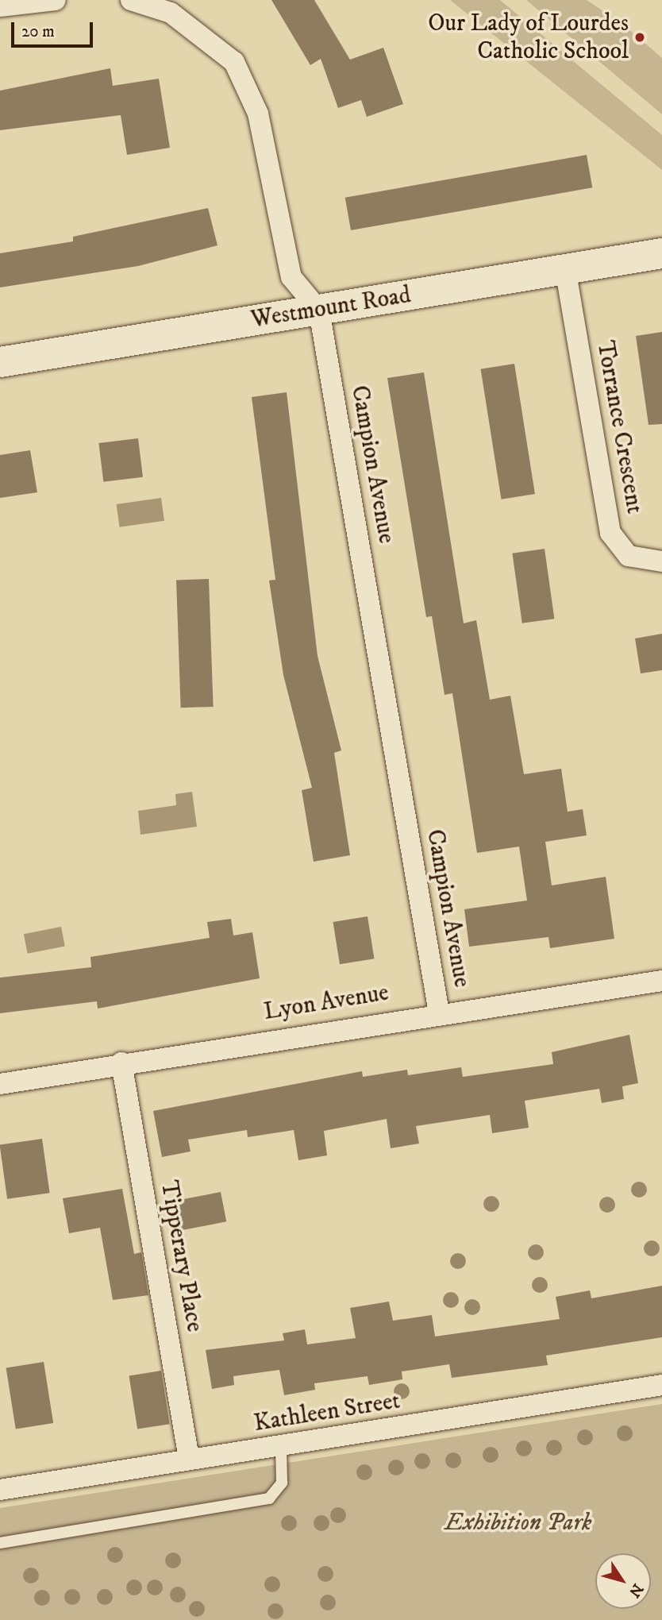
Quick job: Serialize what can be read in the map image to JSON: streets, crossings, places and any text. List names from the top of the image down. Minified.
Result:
{"streets":{"street":["Westmount Road","Torrance Crescent","Campion Avenue","Lyon Avenue","Tipperary Place","Kathleen Street"]},"crossings":[["Westmount Road","Torrance Crescent"],["Westmount Road","Campion Avenue"],["Campion Avenue","Lyon Avenue"],["Lyon Avenue","Tipperary Place"],["Tipperary Place","Kathleen Street"]],"parks":["Exhibition Park"],"places":["Our Lady of Lourdes Catholic School"],"scale_bar":"20 m","north":"bottom right"}
